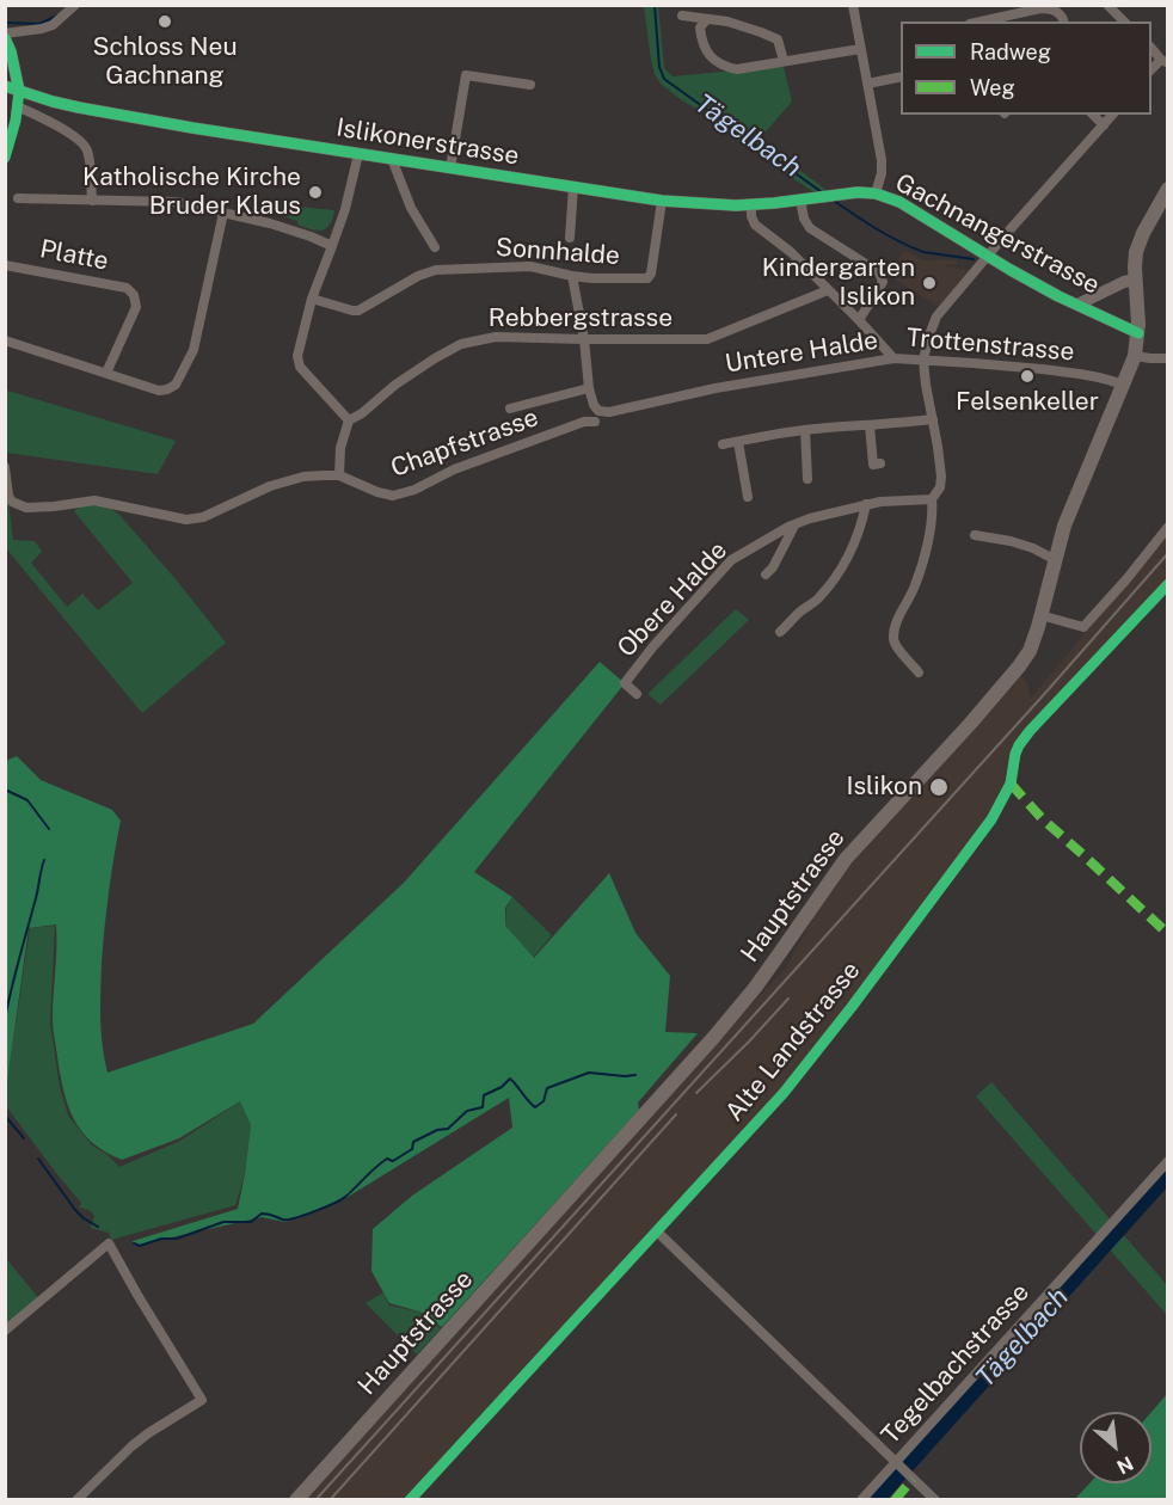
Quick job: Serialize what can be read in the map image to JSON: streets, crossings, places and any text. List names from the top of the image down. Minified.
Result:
{"streets":{"main road":["Hauptstrasse"],"street":["Islikonerstrasse","Gachnangerstrasse","Sonnhalde","Platte","Rebbergstrasse","Trottenstrasse","Untere Halde","Chapfstrasse","Obere Halde","Alte Landstrasse","Tegelbachstrasse"]},"crossings":[["Islikonerstrasse","Gachnangerstrasse"],["Islikonerstrasse","Sonnhalde"],["Islikonerstrasse","Trottenstrasse"],["Gachnangerstrasse","Hauptstrasse"],["Rebbergstrasse","Trottenstrasse"],["Trottenstrasse","Untere Halde"],["Trottenstrasse","Hauptstrasse"]],"water":["Tägelbach"],"places":["Schloss Neu Gachnang","Katholische Kirche Bruder Klaus","Kindergarten Islikon","Felsenkeller","Islikon"],"legend":["Radweg","Weg"],"north":"bottom right"}
